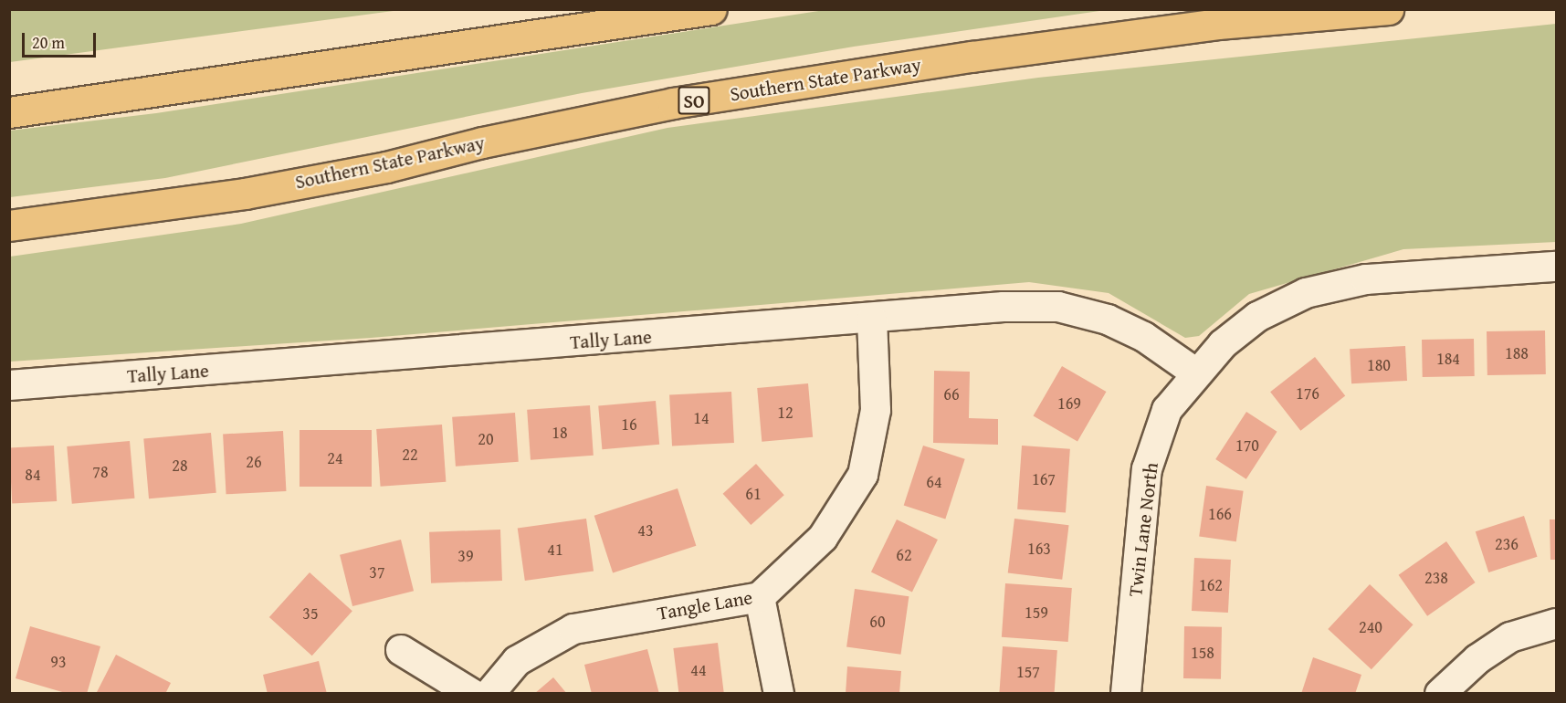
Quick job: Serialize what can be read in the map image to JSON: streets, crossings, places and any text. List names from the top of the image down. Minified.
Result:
{"streets":{"highway":["Southern State Parkway","SO"],"street":["Tally Lane","Twin Lane North","Tangle Lane"]},"crossings":[["Tally Lane","Twin Lane North"],["Tally Lane","Tangle Lane"]],"house_numbers":["188","184","180","176","66","169","12","14","16","18","20","170","22","24","26","28","78","84","167","64","61","166","43","236","163","41","62","39","37","238","162","159","35","60","240","158","93","44","157"],"scale_bar":"20 m"}
